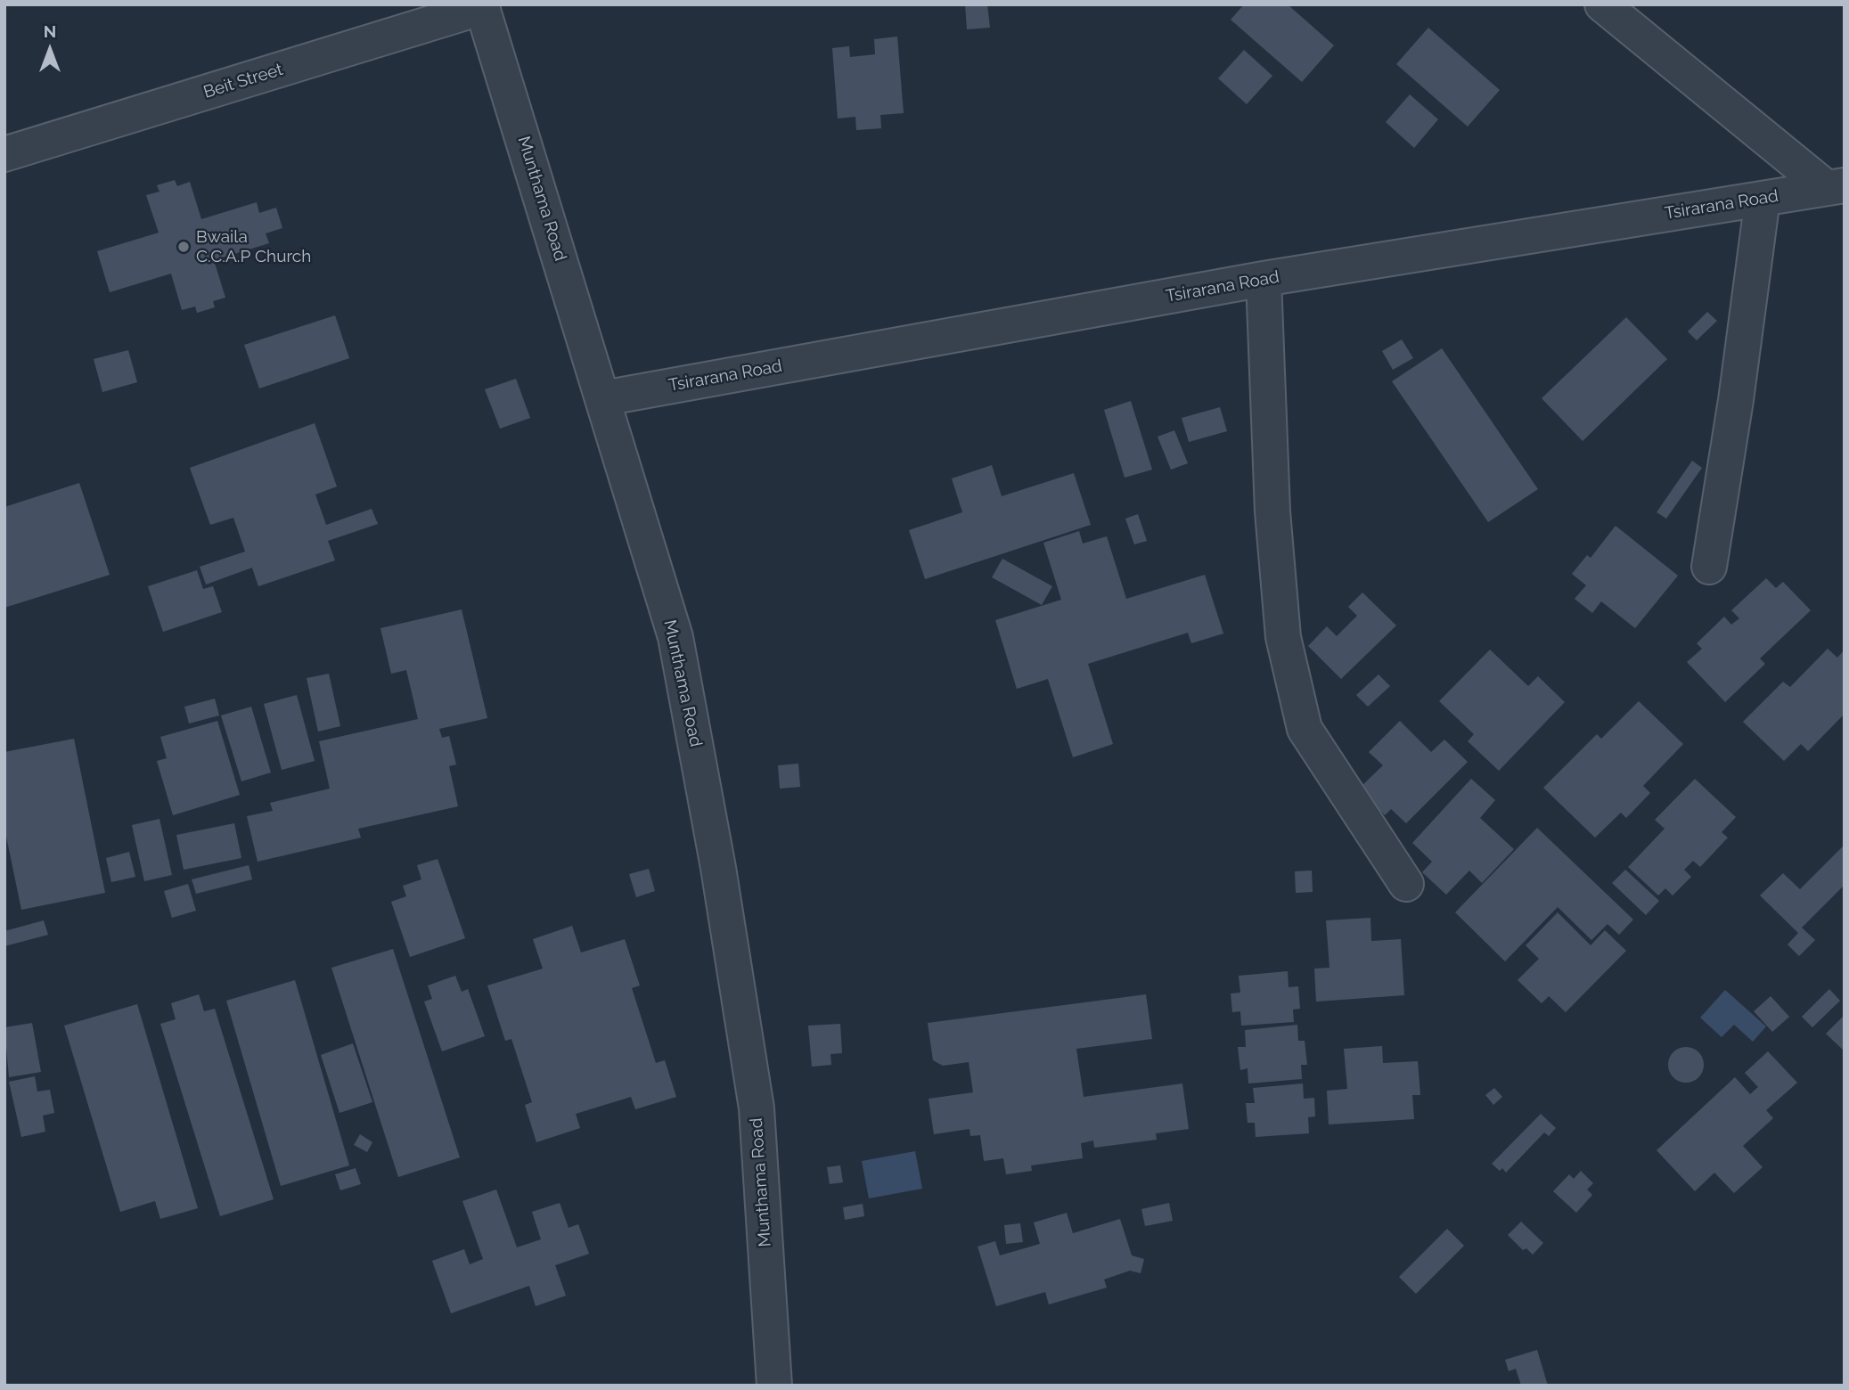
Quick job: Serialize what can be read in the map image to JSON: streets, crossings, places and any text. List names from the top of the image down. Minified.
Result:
{"streets":{"street":["Beit Street","Munthama Road","Tsirarana Road"]},"crossings":[["Beit Street","Munthama Road"],["Munthama Road","Tsirarana Road"]],"places":["Bwaila C.C.A.P Church"],"north":"top"}
